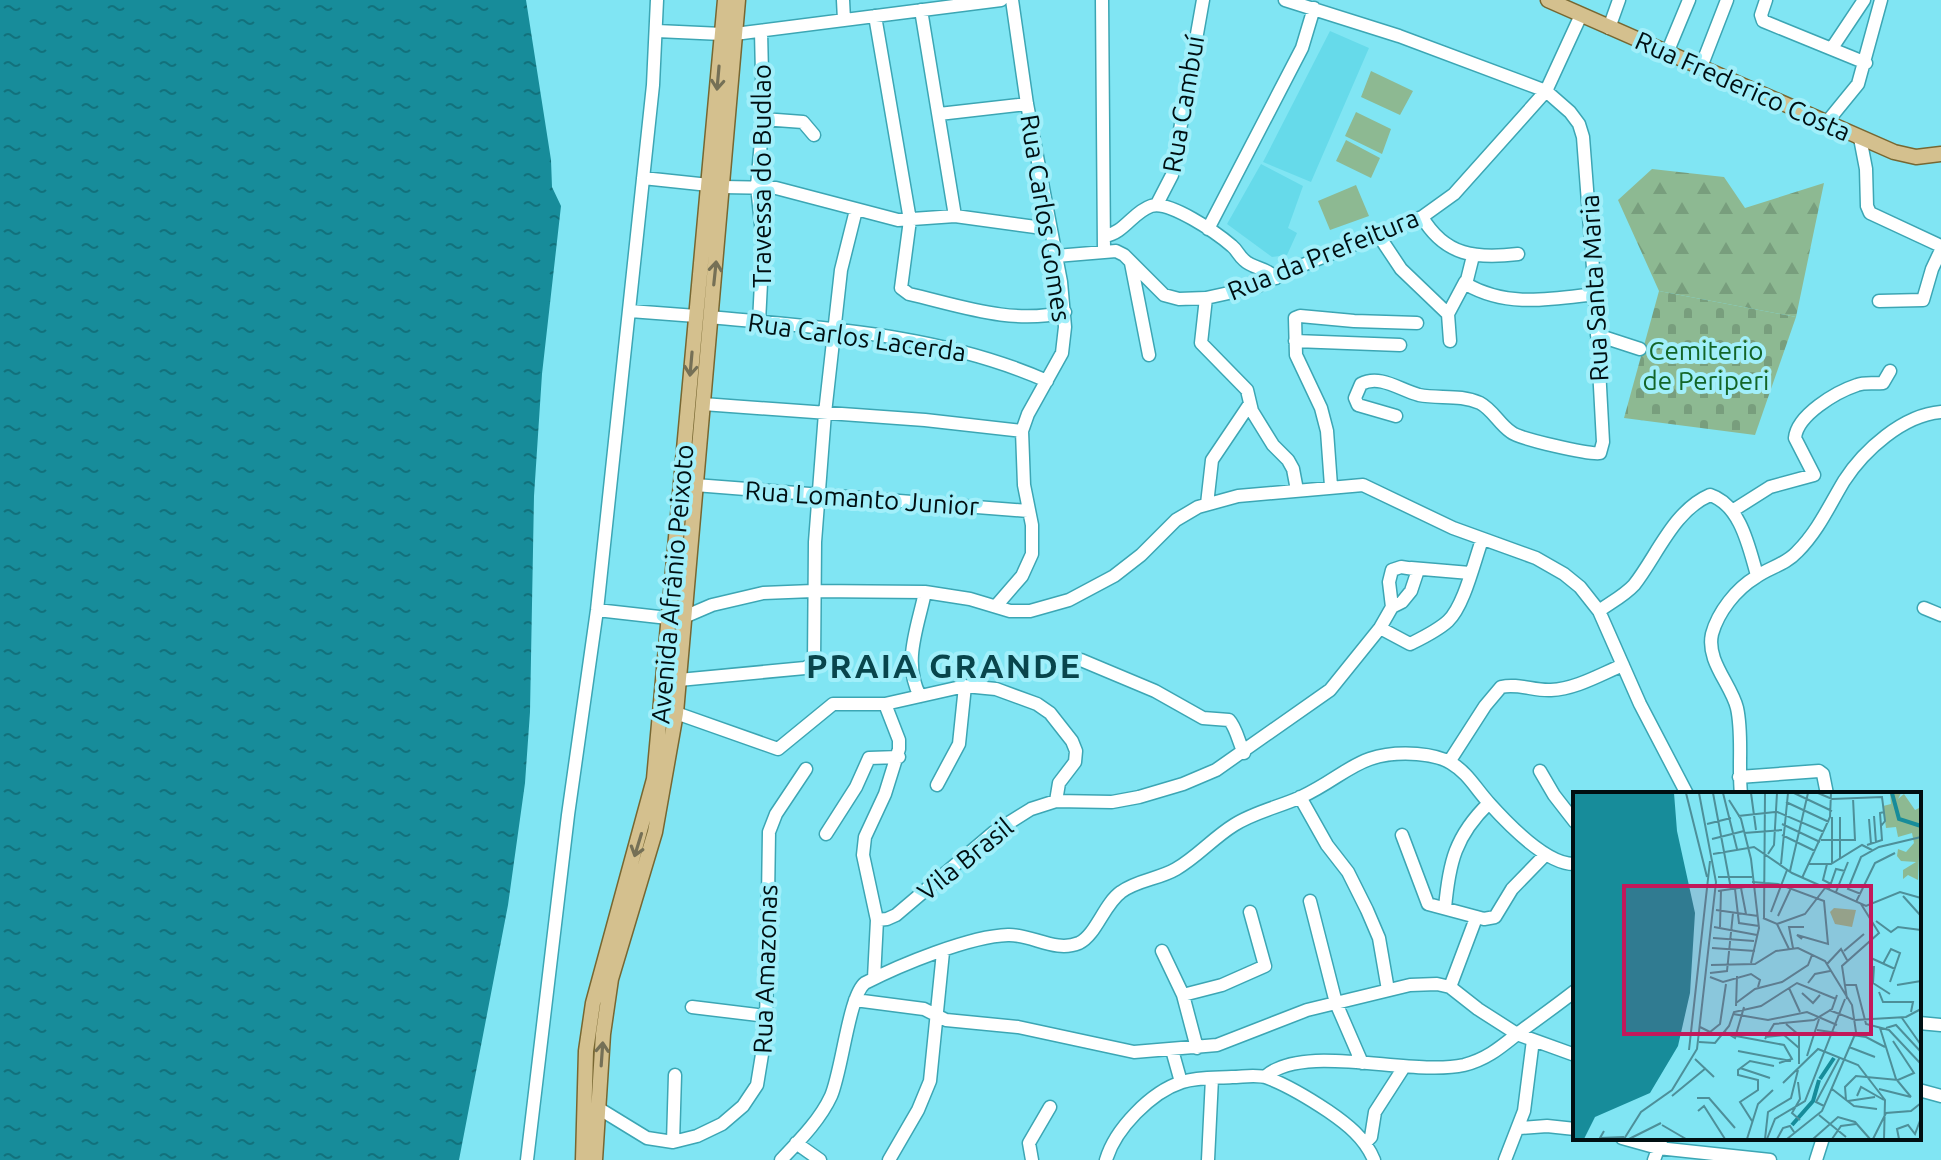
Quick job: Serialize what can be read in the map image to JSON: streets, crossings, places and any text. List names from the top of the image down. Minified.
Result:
{"streets":{"main road":["Rua Frederico Costa","Avenida Afrânio Peixoto"],"street":["Rua Cambuí","Travessa do Budlao","Rua Carlos Gomes","Rua da Prefeitura","Rua Santa Maria","Rua Carlos Lacerda","Rua Lomanto Junior","Vila Brasil","Rua Amazonas"]},"crossings":[["Rua Frederico Costa","Rua da Prefeitura"],["Travessa do Budlao","Rua Carlos Lacerda"],["Rua Carlos Gomes","Rua Carlos Lacerda"],["Rua Carlos Gomes","Rua Lomanto Junior"],["Rua da Prefeitura","Rua Santa Maria"],["Rua Carlos Lacerda","Avenida Afrânio Peixoto"],["Rua Lomanto Junior","Avenida Afrânio Peixoto"]],"districts":["PRAIA GRANDE"],"parks":["Cemiterio de Periperi"]}
